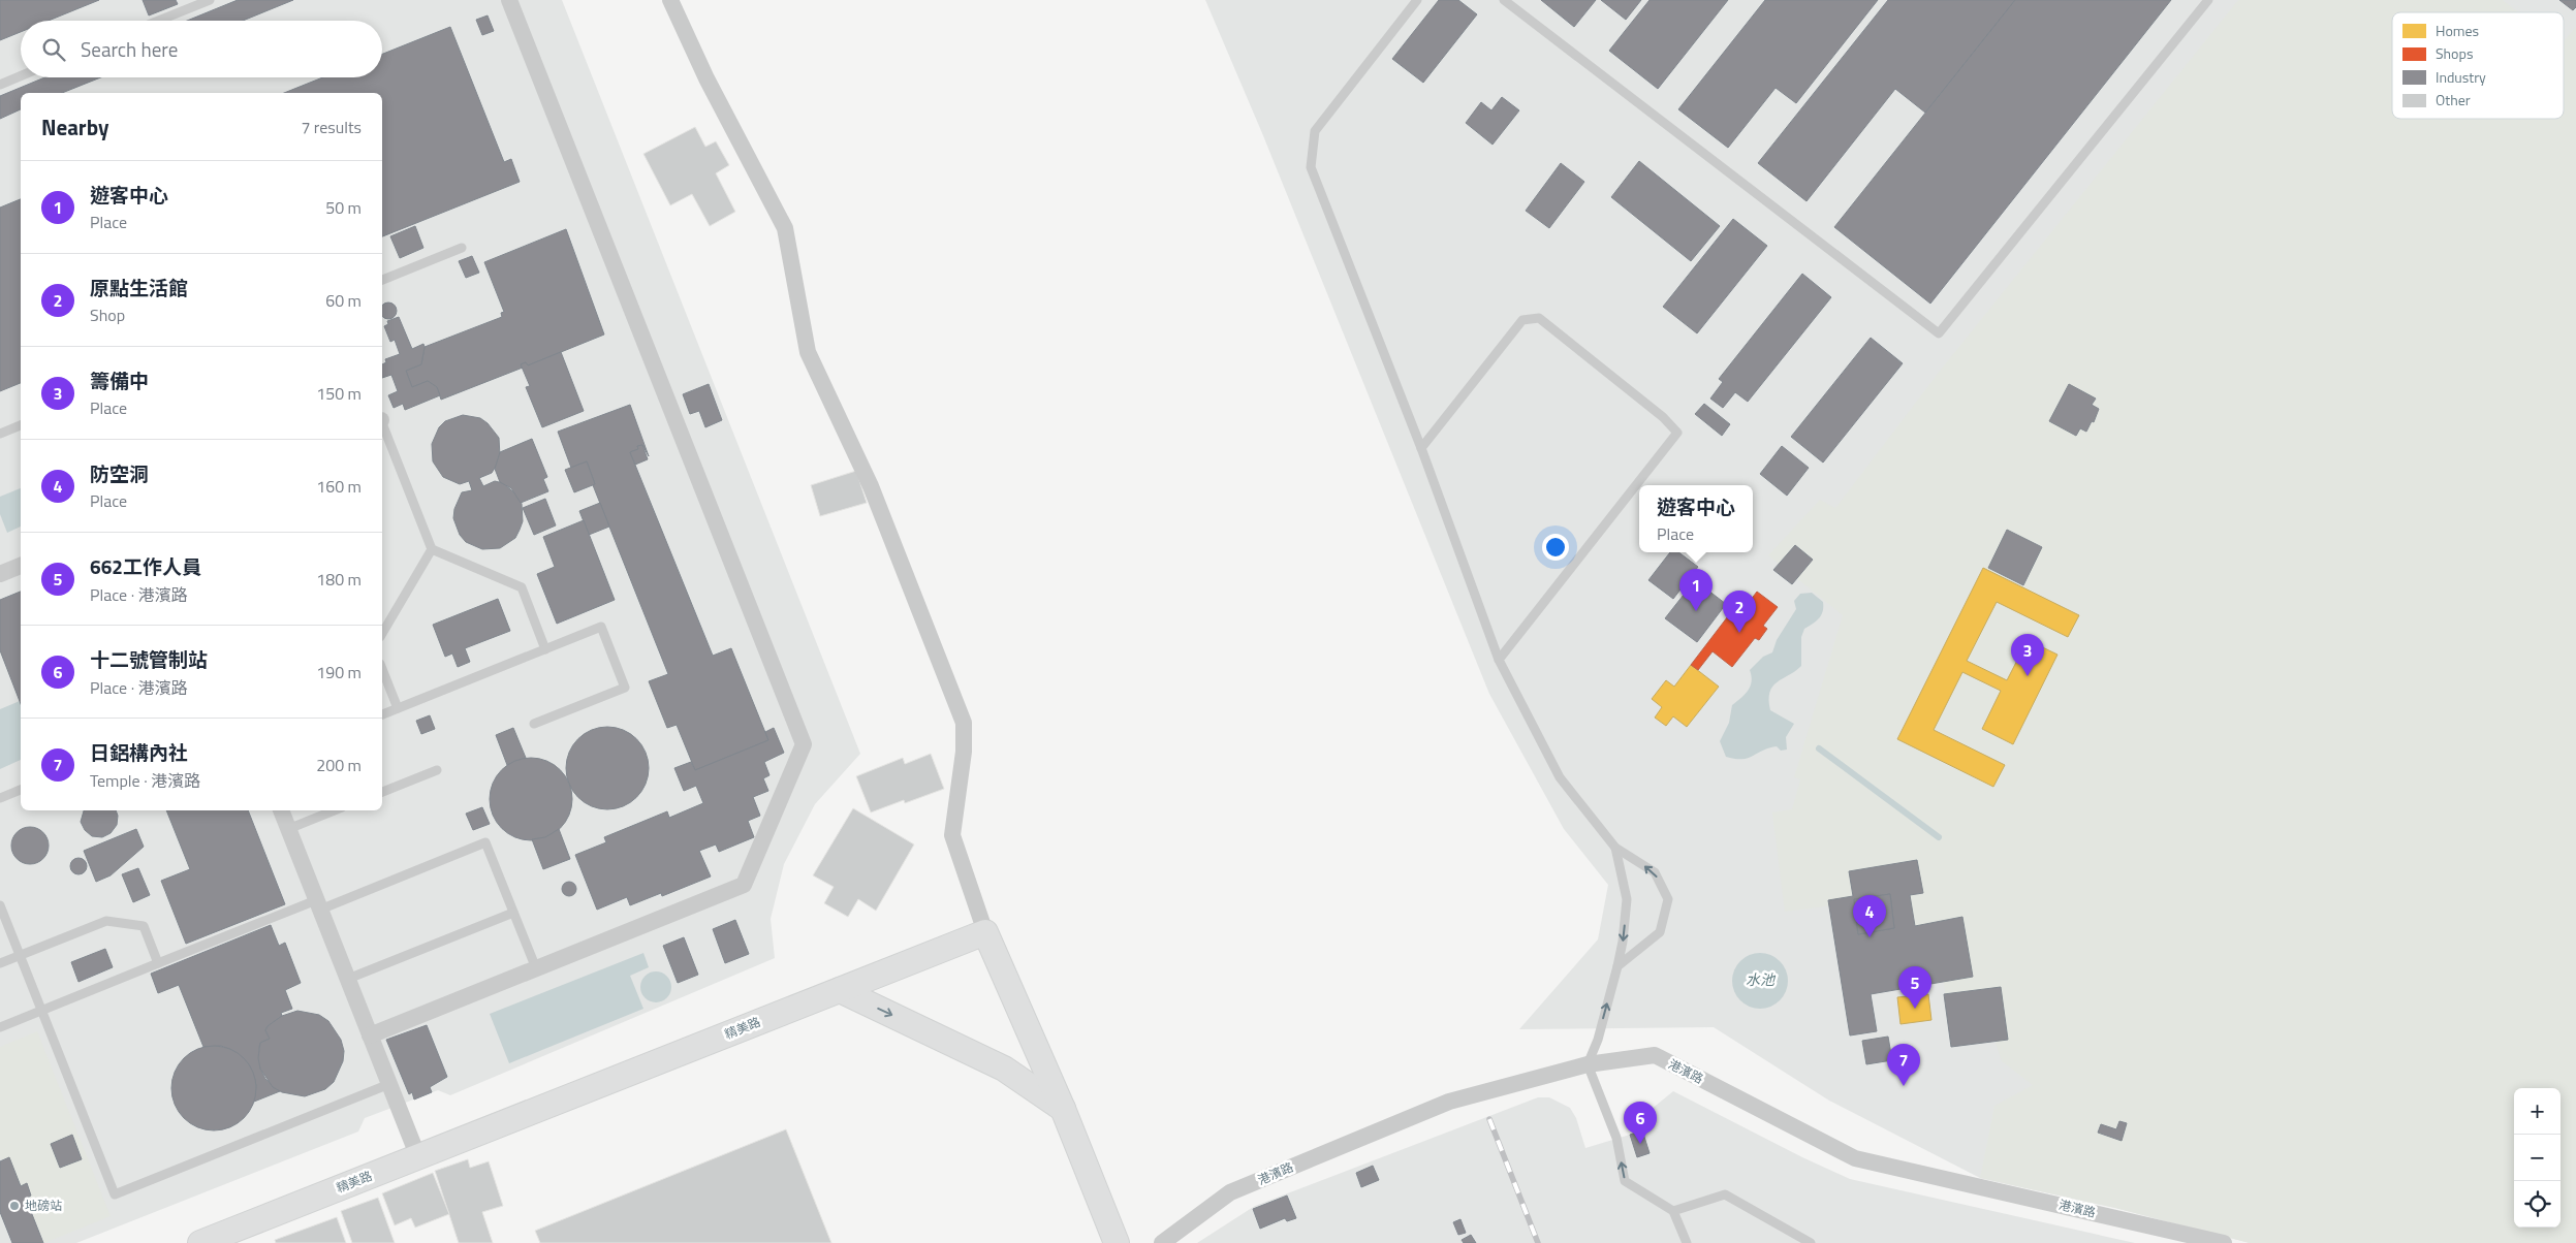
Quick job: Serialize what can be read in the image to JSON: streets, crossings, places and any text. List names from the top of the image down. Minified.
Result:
{"streets":{"main road":["精美路"],"street":["港濱路"]},"water":["水池"],"places":["地磅站"],"legend":["Homes","Shops","Industry","Other"],"page":{"search":"Search here","heading":["Nearby","7 results"],"list":[{"mark":"1","name":"遊客中心","note":"Place","value":"50 m"},{"mark":"2","name":"原點生活館","note":"Shop","value":"60 m"},{"mark":"3","name":"籌備中","note":"Place","value":"150 m"},{"mark":"4","name":"防空洞","note":"Place","value":"160 m"},{"mark":"5","name":"662工作人員","note":"Place · 港濱路","value":"180 m"},{"mark":"6","name":"十二號管制站","note":"Place · 港濱路","value":"190 m"},{"mark":"7","name":"日鋁構內社","note":"Temple · 港濱路","value":"200 m"}],"popup":["遊客中心","Place"],"pins":["1","2","3","4","5","7","6"],"map_buttons":["+","−"]}}
